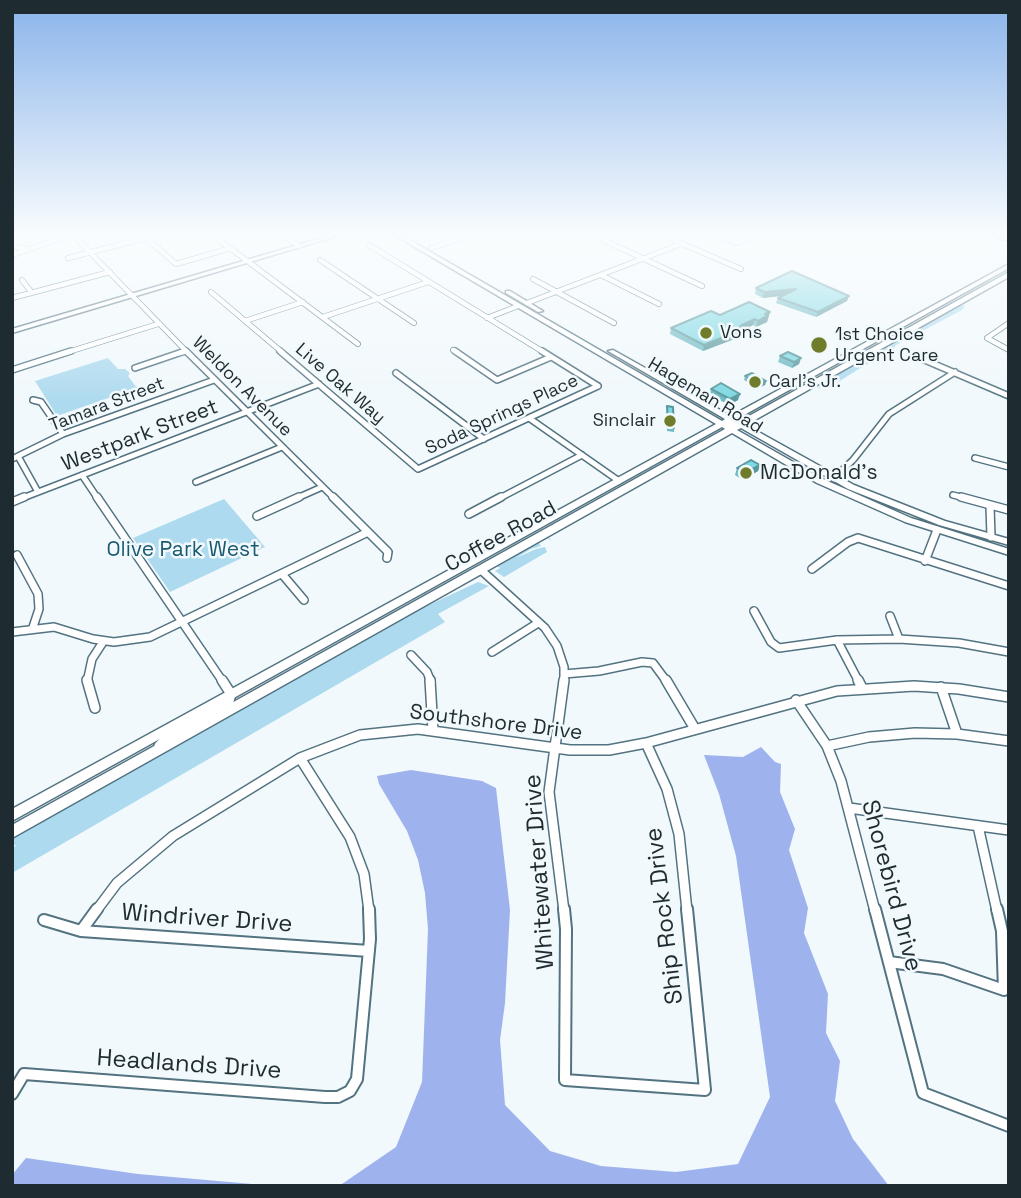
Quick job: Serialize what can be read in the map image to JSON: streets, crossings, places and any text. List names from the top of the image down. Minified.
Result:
{"streets":{"main road":["Hageman Road","Coffee Road"],"street":["Live Oak Way","Weldon Avenue","Tamara Street","Soda Springs Place","Westpark Street","Southshore Drive","Whitewater Drive","Shorebird Drive","Ship Rock Drive","Windriver Drive","Headlands Drive"]},"crossings":[["Live Oak Way","Soda Springs Place"],["Live Oak Way","Westpark Street"],["Weldon Avenue","Tamara Street"],["Weldon Avenue","Westpark Street"],["Hageman Road","Coffee Road"],["Coffee Road","Whitewater Drive"],["Southshore Drive","Whitewater Drive"],["Southshore Drive","Shorebird Drive"],["Southshore Drive","Ship Rock Drive"],["Southshore Drive","Windriver Drive"],["Whitewater Drive","Ship Rock Drive"],["Windriver Drive","Headlands Drive"]],"parks":["Olive Park West"],"places":["Vons","1st Choice Urgent Care","Carl's Jr.","Sinclair","McDonald's"]}
